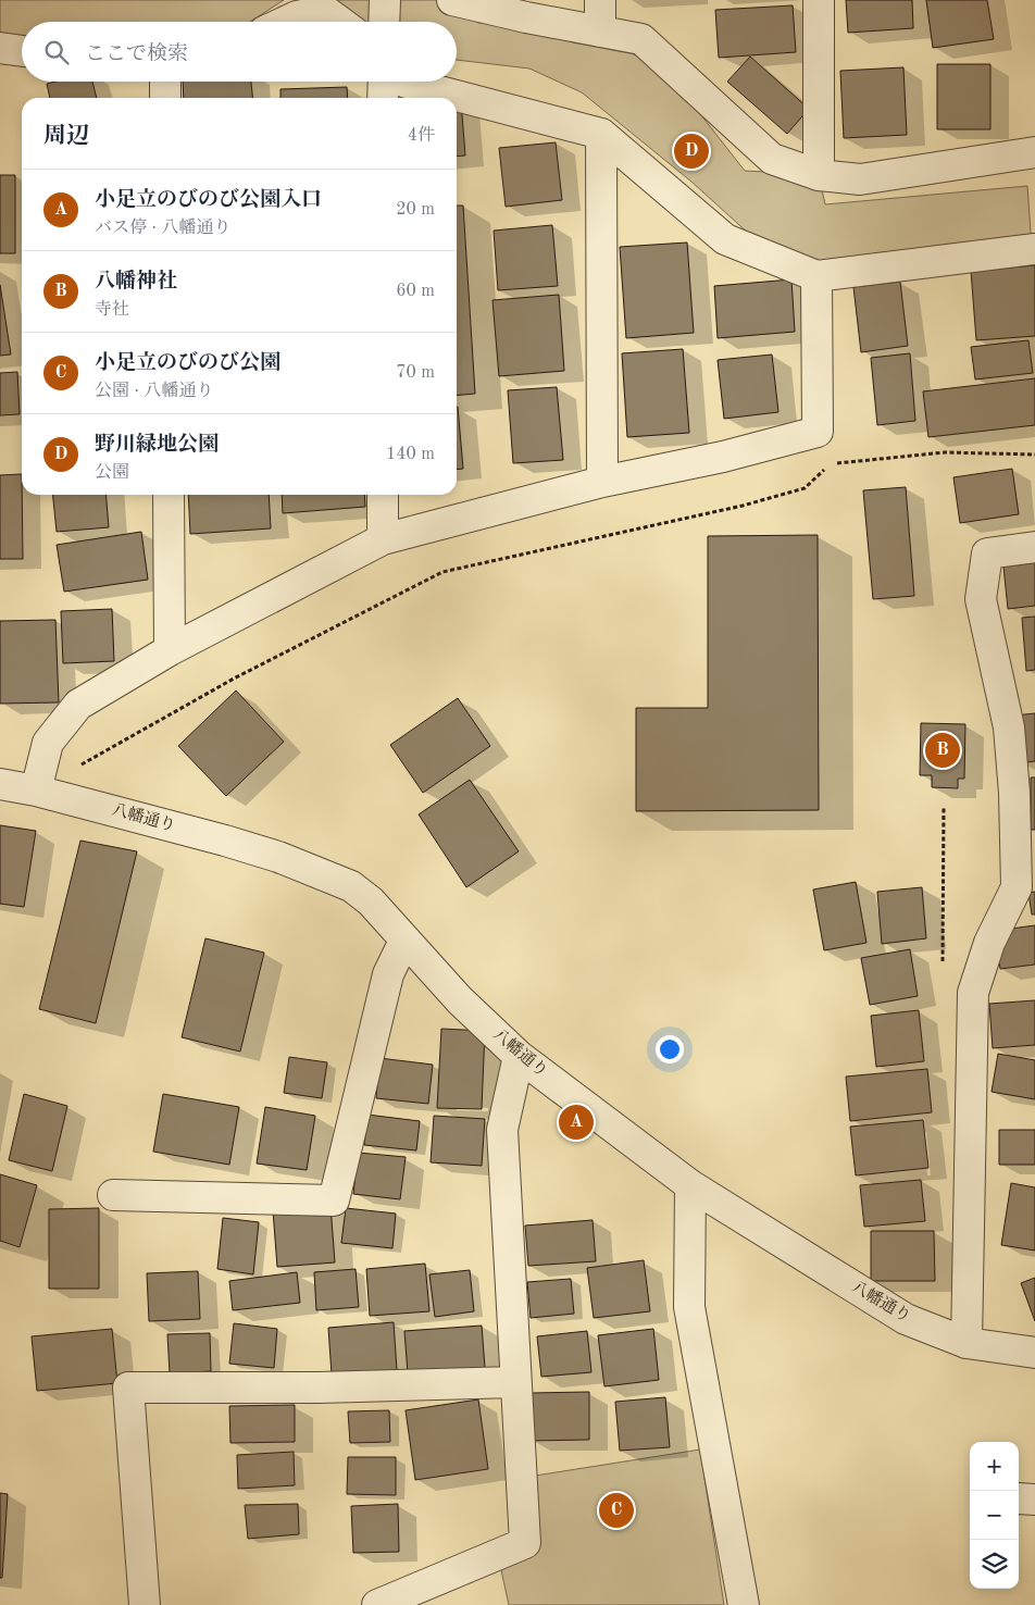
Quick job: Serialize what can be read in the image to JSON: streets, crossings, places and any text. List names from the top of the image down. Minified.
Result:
{"streets":{"street":["八幡通り"]},"page":{"search":"ここで検索","heading":["周辺","4件"],"pins":["D","B","A","C"],"list":[{"mark":"A","name":"小足立のびのび公園入口","note":"バス停 · 八幡通り","value":"20 m"},{"mark":"B","name":"八幡神社","note":"寺社","value":"60 m"},{"mark":"C","name":"小足立のびのび公園","note":"公園 · 八幡通り","value":"70 m"},{"mark":"D","name":"野川緑地公園","note":"公園","value":"140 m"}],"map_buttons":["+","−"]}}
